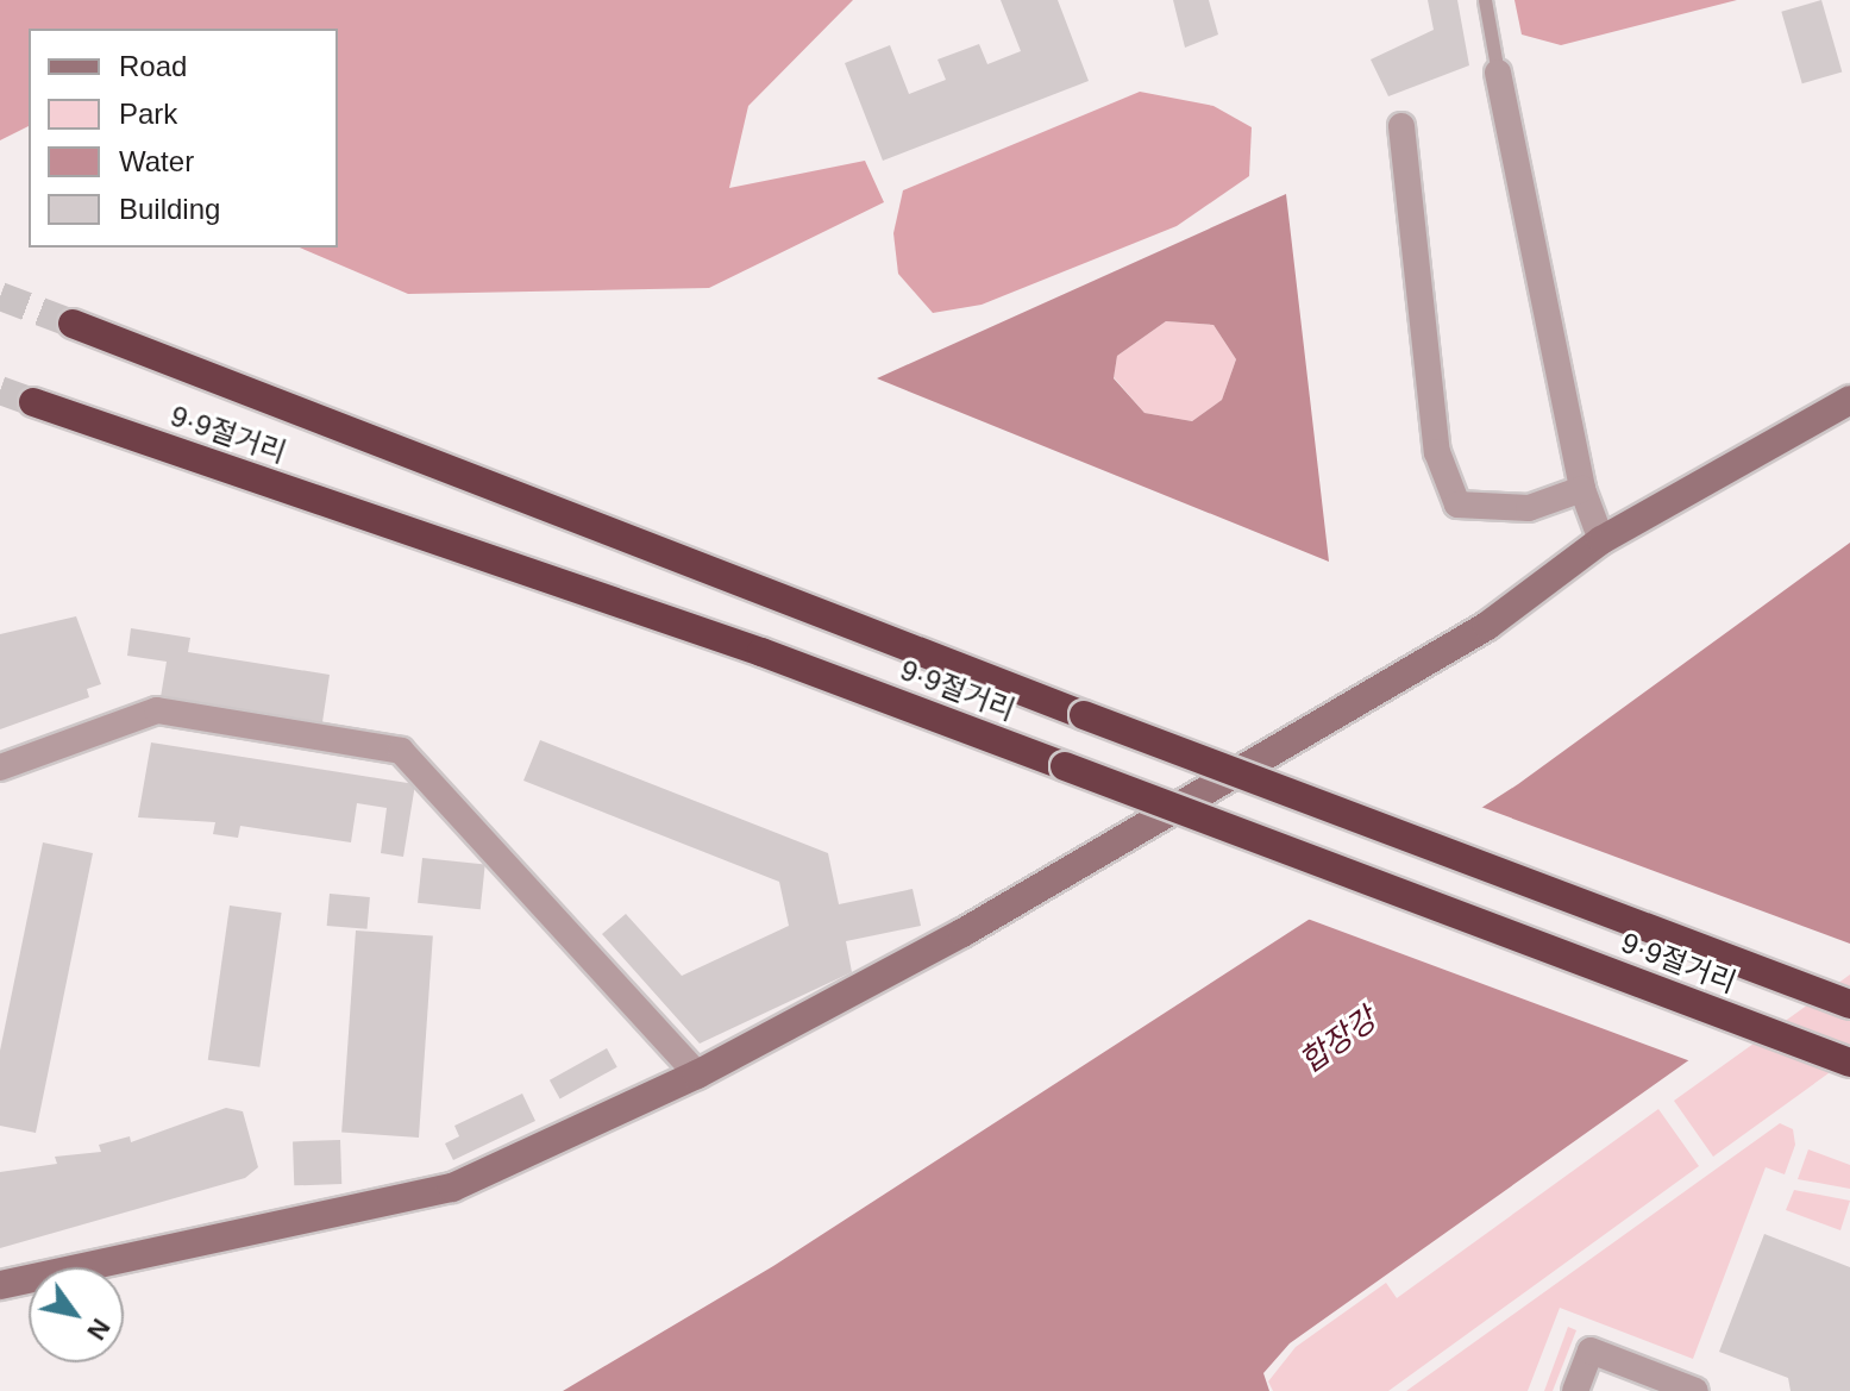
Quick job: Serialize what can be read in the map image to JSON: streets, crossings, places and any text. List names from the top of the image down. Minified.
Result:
{"streets":{"highway":["9·9절거리"]},"water":["합장강"],"legend":["Road","Park","Water","Building"],"north":"bottom right"}
